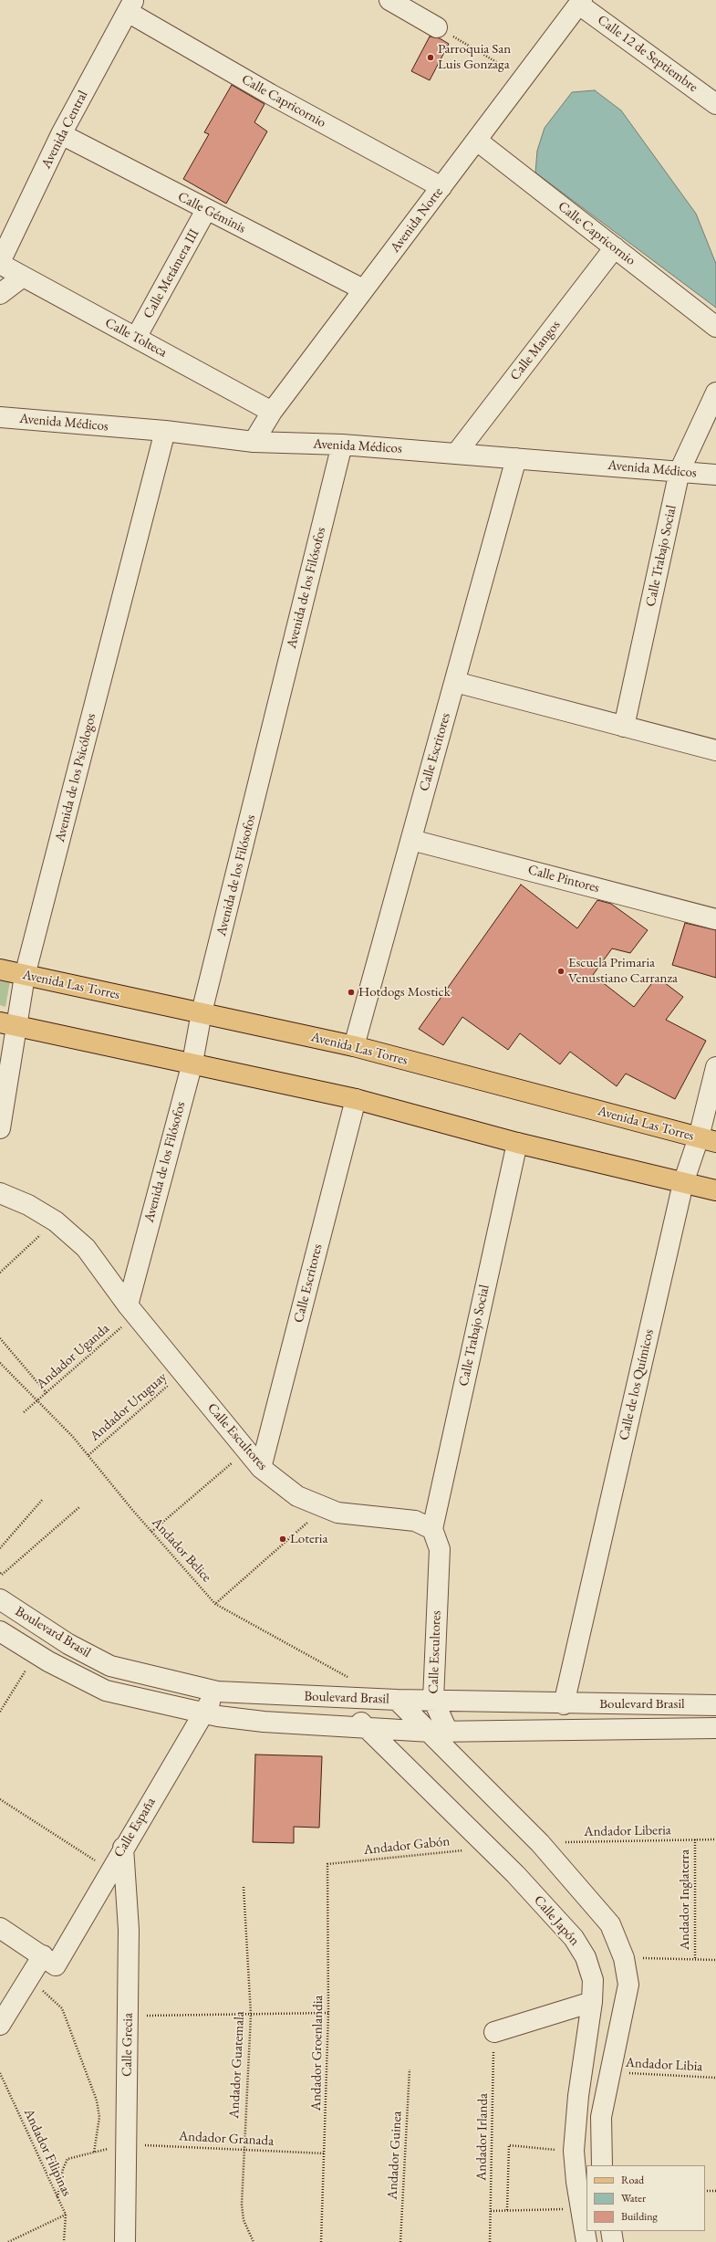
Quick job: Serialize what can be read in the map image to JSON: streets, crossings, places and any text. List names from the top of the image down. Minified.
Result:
{"streets":{"main road":["Avenida Las Torres"],"street":["Calle 12 de Septiembre","Calle Capricornio","Avenida Central","Calle Géminis","Avenida Norte","Calle Metámera III","Calle Tolteca","Calle Mangos","Avenida Médicos","Calle Trabajo Social","Avenida de los Filósofos","Calle Escritores","Avenida de los Psicólogos","Calle Pintores","Calle de los Químicos","Calle Escultores","Boulevard Brasil","Calle España","Calle Japón","Calle Grecia"],"path":["Andador Uganda","Andador Uruguay","Andador Belice","Andador Liberia","Andador Gabón","Andador Inglaterra","Andador Groenlandia","Andador Guatemala","Andador Libia","Andador Irlanda","Andador Granada","Andador Filipinas","Andador Guinea"]},"crossings":[["Calle 12 de Septiembre","Avenida Norte"],["Calle Capricornio","Avenida Central"],["Calle Capricornio","Avenida Norte"],["Calle Capricornio","Calle Mangos"],["Avenida Central","Calle Géminis"],["Avenida Central","Calle Tolteca"],["Calle Géminis","Avenida Norte"],["Calle Géminis","Calle Metámera III"],["Avenida Norte","Calle Tolteca"],["Avenida Norte","Avenida Médicos"],["Calle Metámera III","Calle Tolteca"],["Calle Mangos","Avenida Médicos"],["Avenida Médicos","Calle Trabajo Social"],["Avenida Médicos","Avenida de los Filósofos"],["Avenida Médicos","Calle Escritores"],["Avenida Médicos","Avenida de los Psicólogos"],["Calle Trabajo Social","Calle Escultores"],["Avenida de los Filósofos","Avenida Las Torres"],["Avenida de los Filósofos","Andador Uganda"],["Avenida de los Filósofos","Calle Escultores"],["Calle Escritores","Calle Pintores"],["Calle Escritores","Avenida Las Torres"],["Calle Escritores","Calle Escultores"],["Avenida de los Psicólogos","Avenida Las Torres"],["Avenida Las Torres","Calle de los Químicos"],["Andador Uganda","Calle Escultores"],["Andador Uganda","Andador Belice"],["Calle de los Químicos","Boulevard Brasil"],["Andador Uruguay","Calle Escultores"],["Andador Uruguay","Andador Belice"],["Calle Escultores","Boulevard Brasil"],["Boulevard Brasil","Calle España"],["Boulevard Brasil","Calle Japón"],["Calle España","Calle Grecia"],["Andador Liberia","Andador Inglaterra"],["Andador Gabón","Calle Japón"],["Andador Gabón","Andador Groenlandia"],["Calle Grecia","Andador Granada"],["Andador Groenlandia","Andador Granada"],["Andador Guatemala","Andador Granada"],["Andador Granada","Andador Filipinas"]],"places":["Parroquia San Luis Gonzaga","Escuela Primaria Venustiano Carranza","Hotdogs Mostick","Loteria"],"legend":["Road","Water","Building"]}
